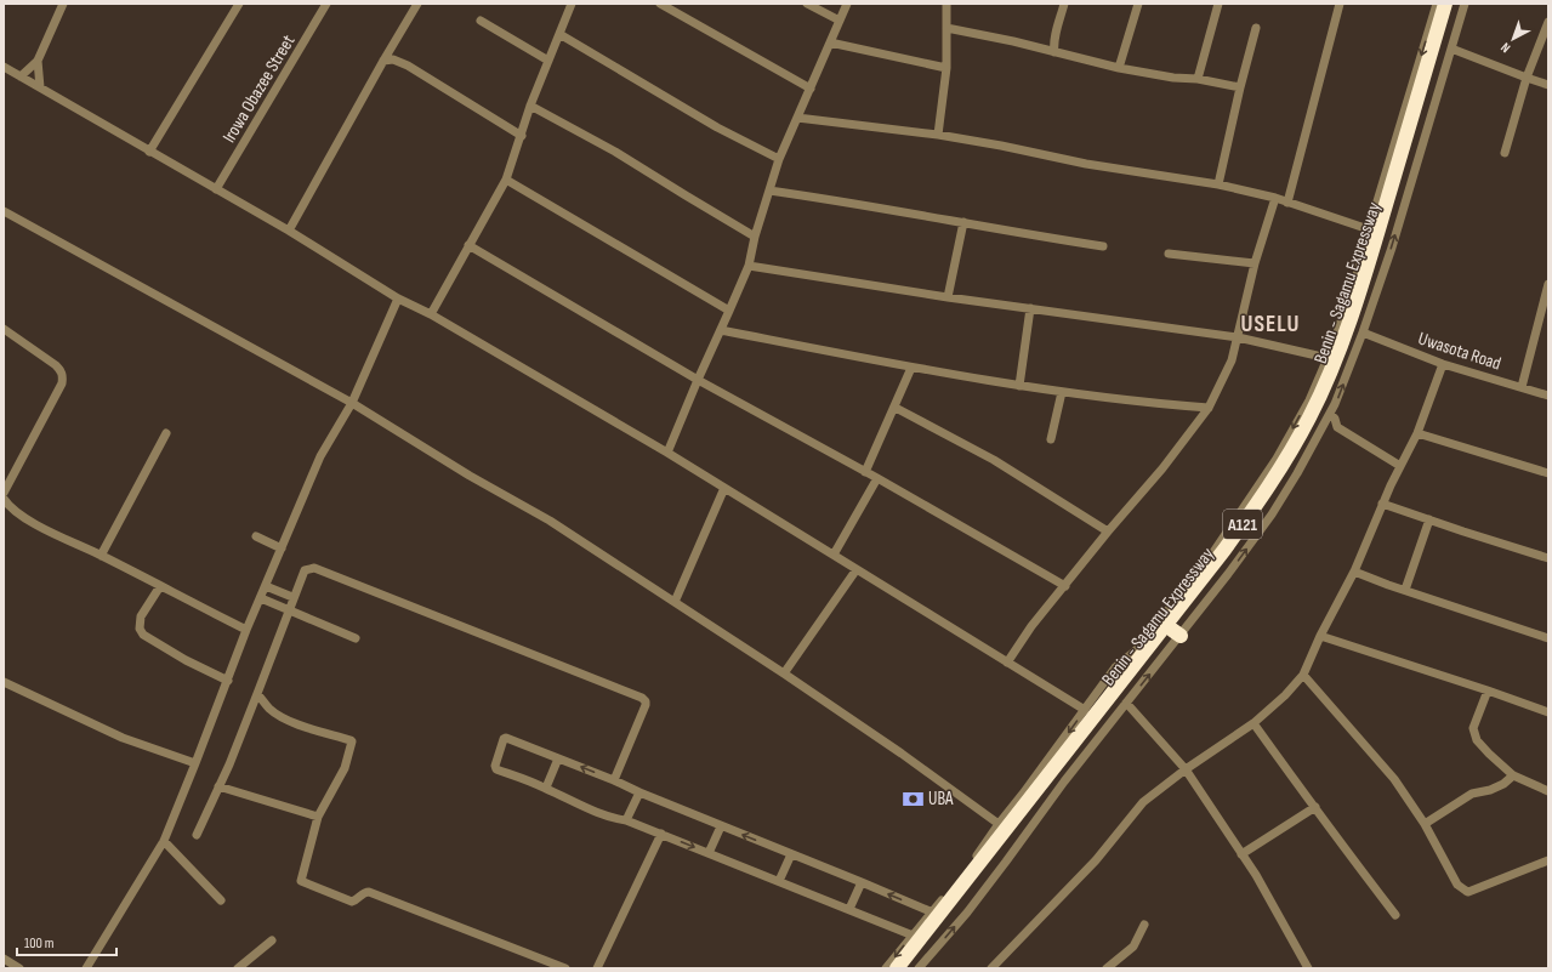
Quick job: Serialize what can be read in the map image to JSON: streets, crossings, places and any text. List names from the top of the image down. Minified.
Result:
{"streets":{"highway":["Benin - Sagamu Expressway","A121"],"street":["Irowa Obazee Street","Uwasota Road"]},"districts":["USELU"],"places":{"bank":["UBA"]},"scale_bar":"100 m","north":"bottom left"}
